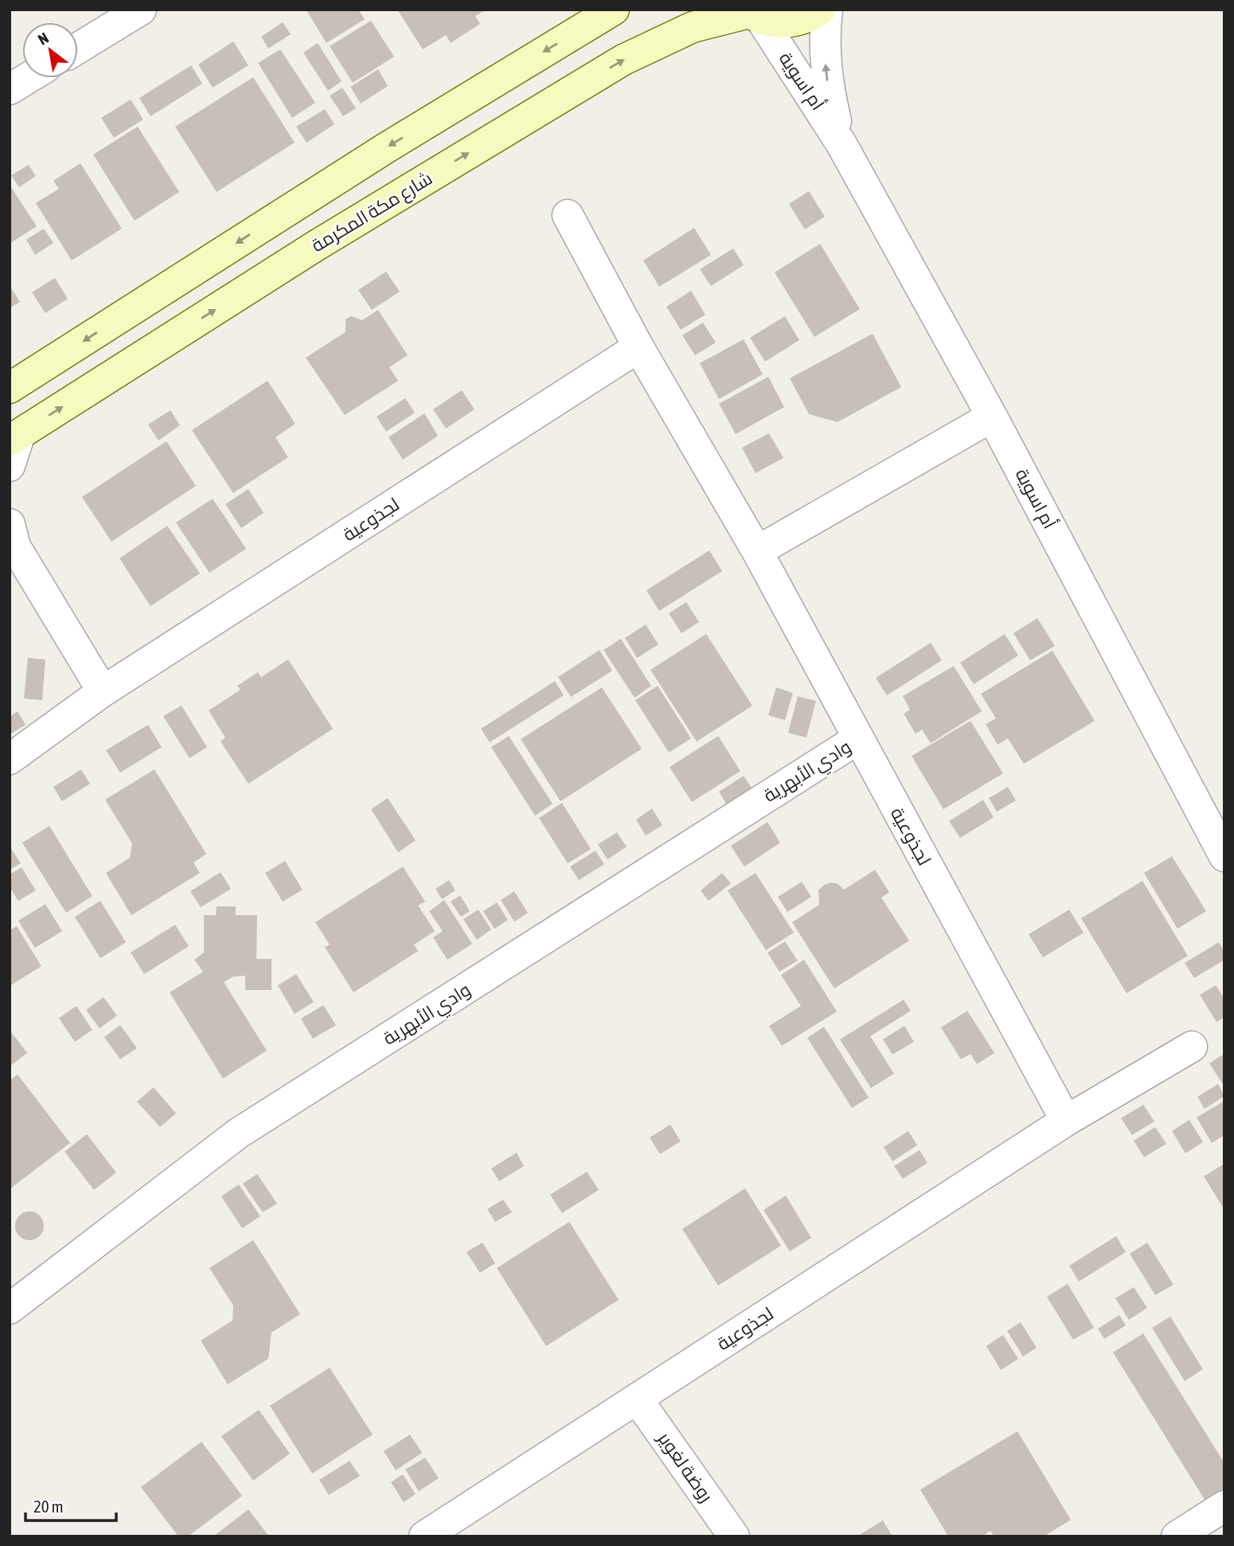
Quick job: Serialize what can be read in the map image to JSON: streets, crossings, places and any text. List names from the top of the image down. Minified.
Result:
{"streets":{"main road":["شارع مكة المكرمة"],"street":["أم اسوية","لجذوعية","وادي الأبهرية","روضة لغوير"]},"crossings":[["أم اسوية","شارع مكة المكرمة"],["لجذوعية","وادي الأبهرية"],["لجذوعية","روضة لغوير"]],"scale_bar":"20 m","north":"top left"}
